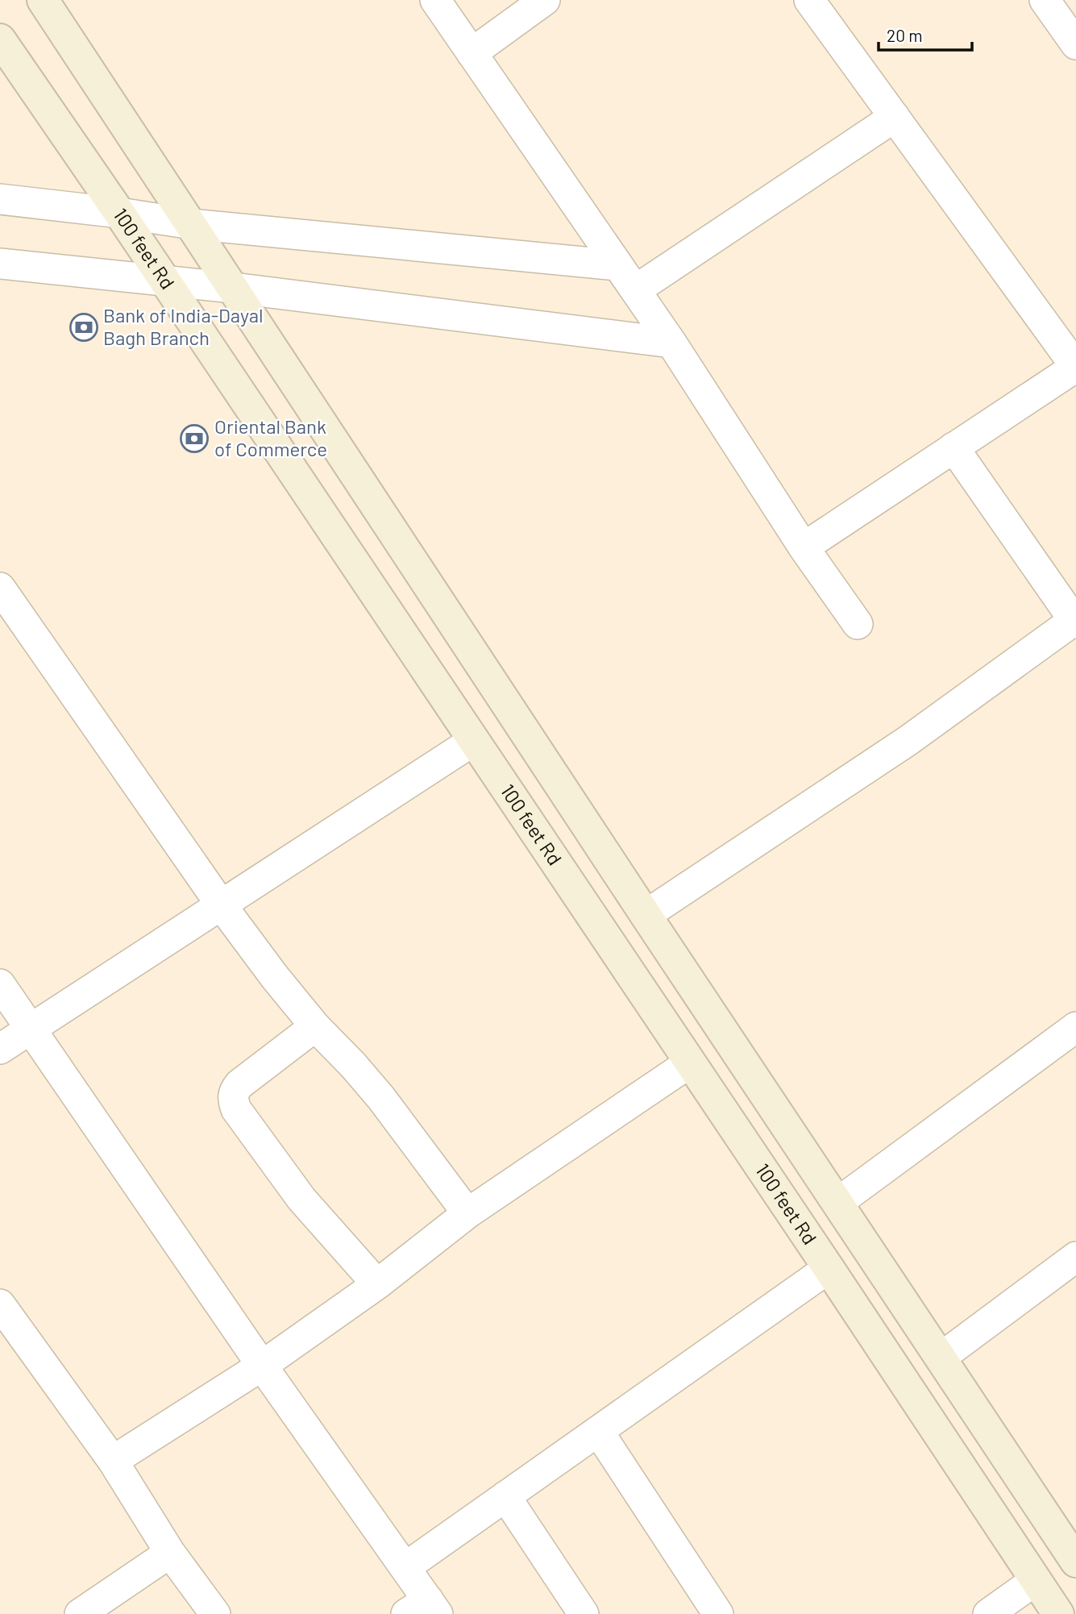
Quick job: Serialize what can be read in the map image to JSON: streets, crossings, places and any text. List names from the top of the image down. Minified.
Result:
{"streets":{"main road":["100 feet Rd"]},"places":{"bank":["Bank of India-Dayal Bagh Branch","Oriental Bank of Commerce"]},"scale_bar":"20 m"}
